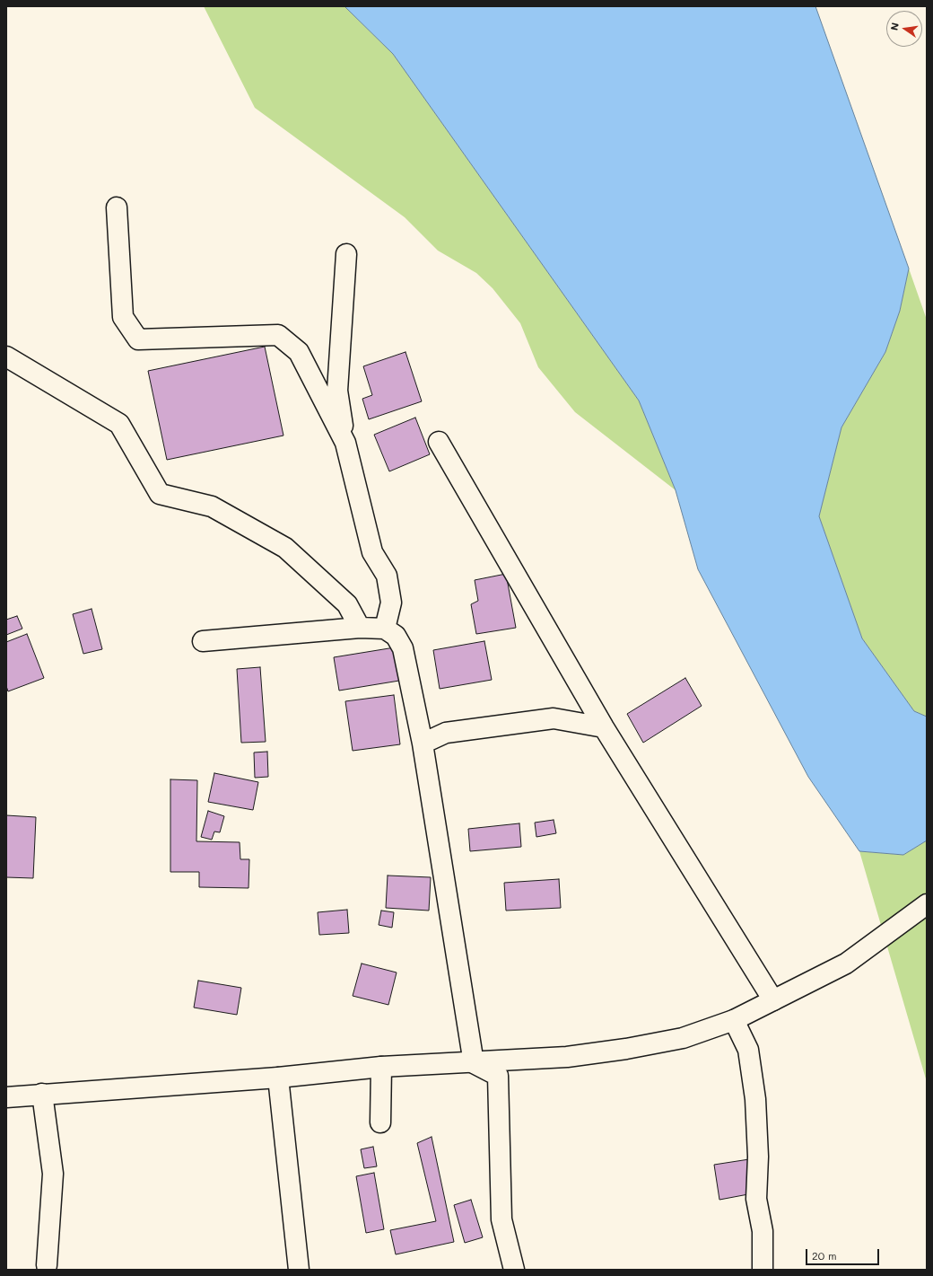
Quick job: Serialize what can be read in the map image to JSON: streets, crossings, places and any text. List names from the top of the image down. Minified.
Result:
{"scale_bar":"20 m","north":"left"}
